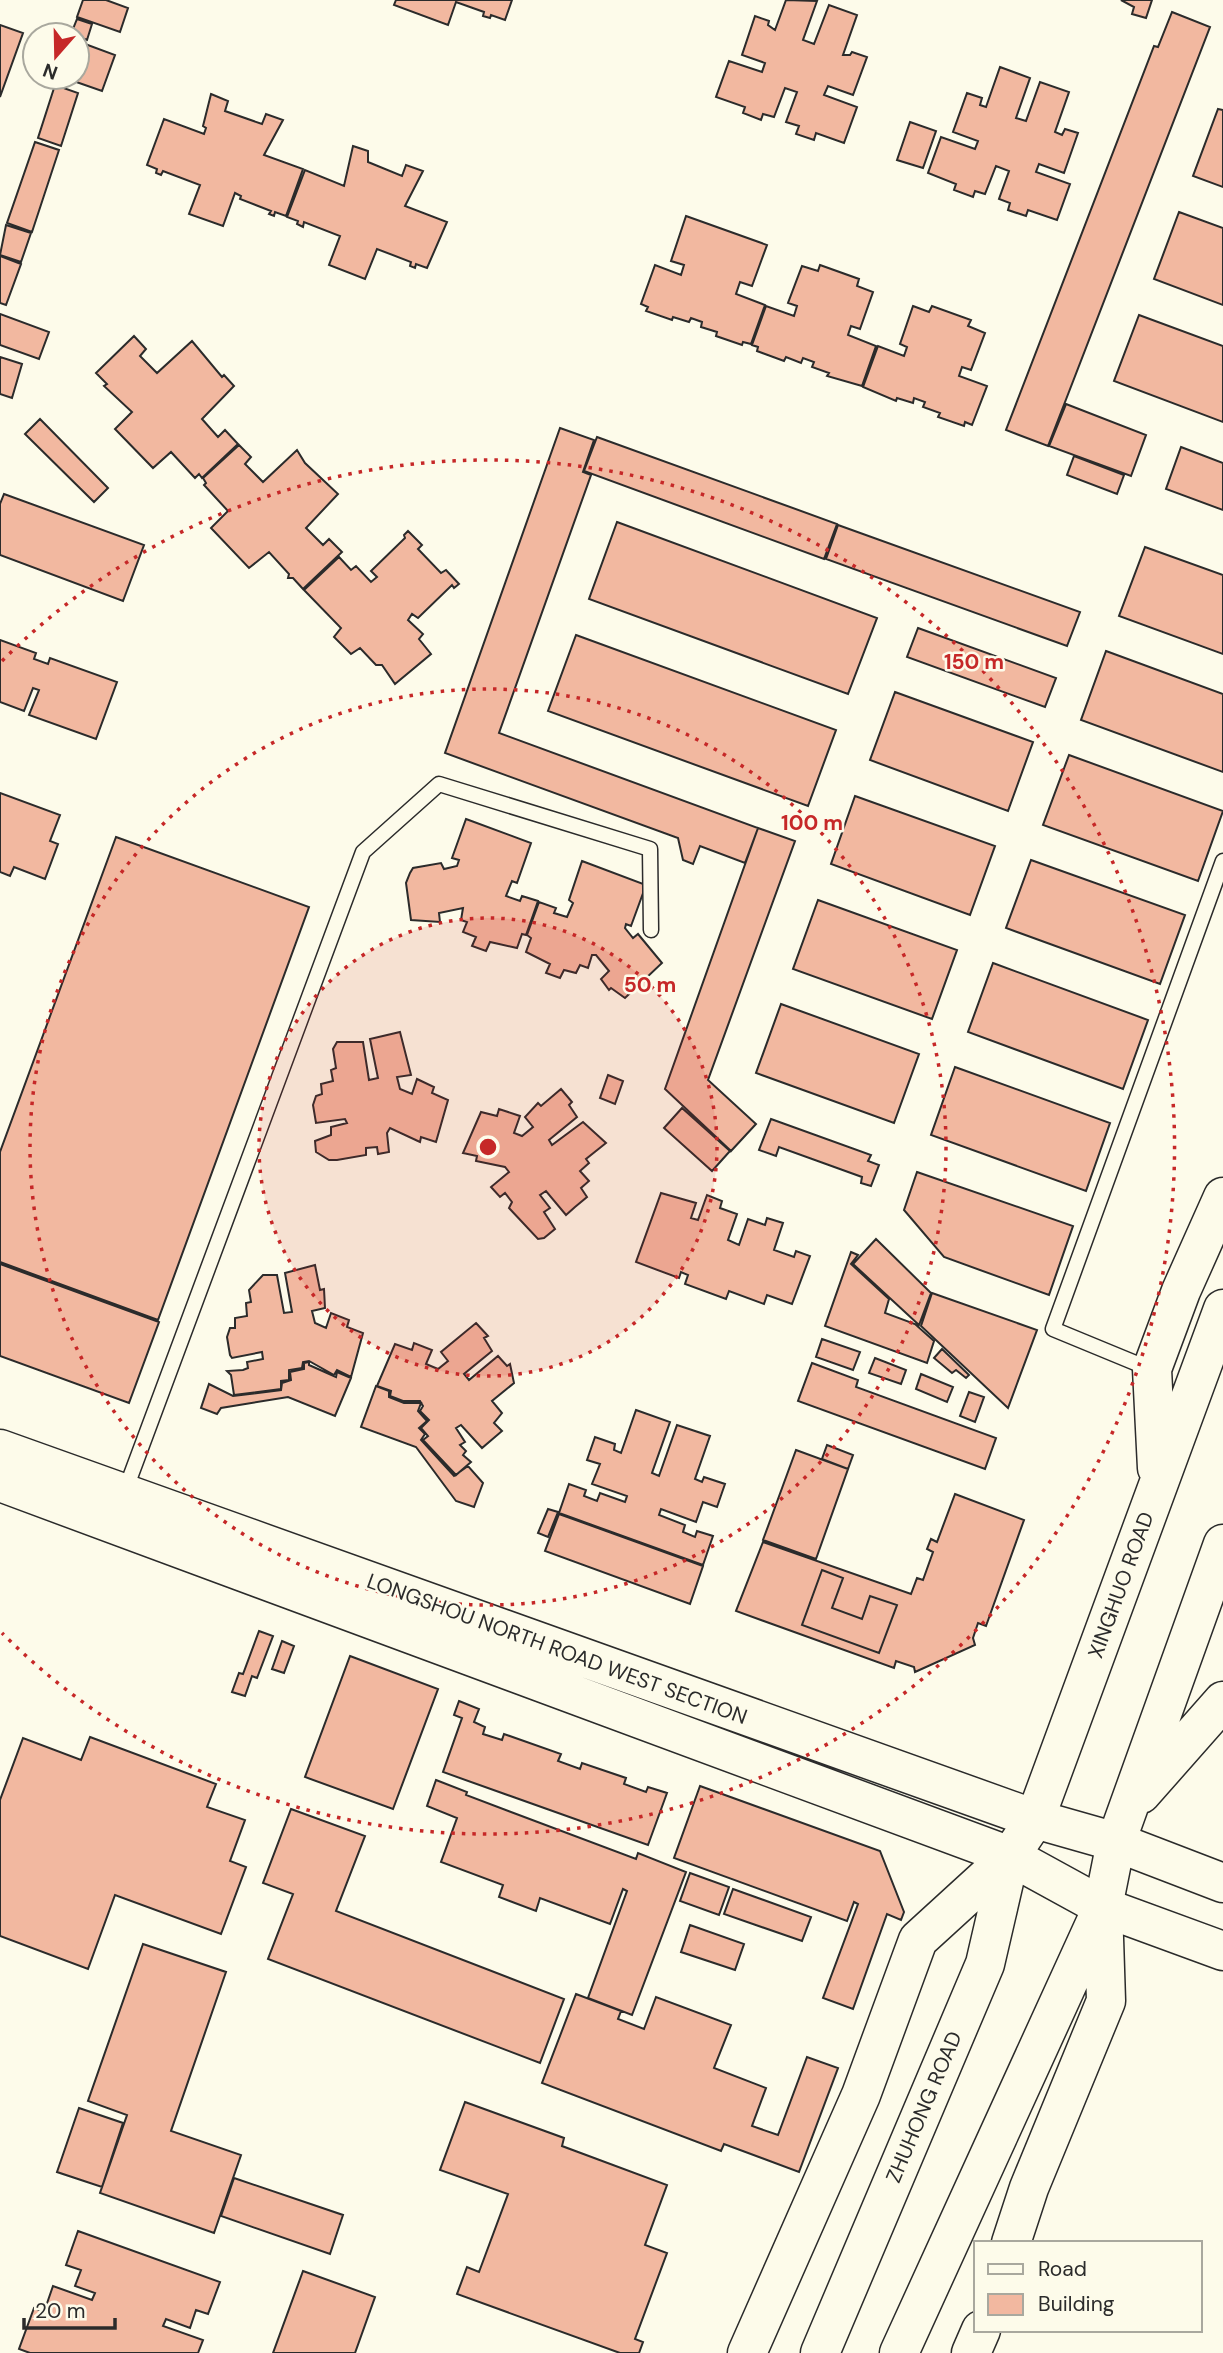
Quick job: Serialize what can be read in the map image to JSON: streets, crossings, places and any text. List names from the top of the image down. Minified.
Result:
{"streets":{"main road":["XINGHUO ROAD","LONGSHOU NORTH ROAD WEST SECTION","ZHUHONG ROAD"]},"crossings":[["XINGHUO ROAD","LONGSHOU NORTH ROAD WEST SECTION"],["XINGHUO ROAD","ZHUHONG ROAD"],["LONGSHOU NORTH ROAD WEST SECTION","ZHUHONG ROAD"]],"legend":["Road","Building"],"scale_bar":"20 m","north":"bottom","rings":["150 m","100 m","50 m"]}
